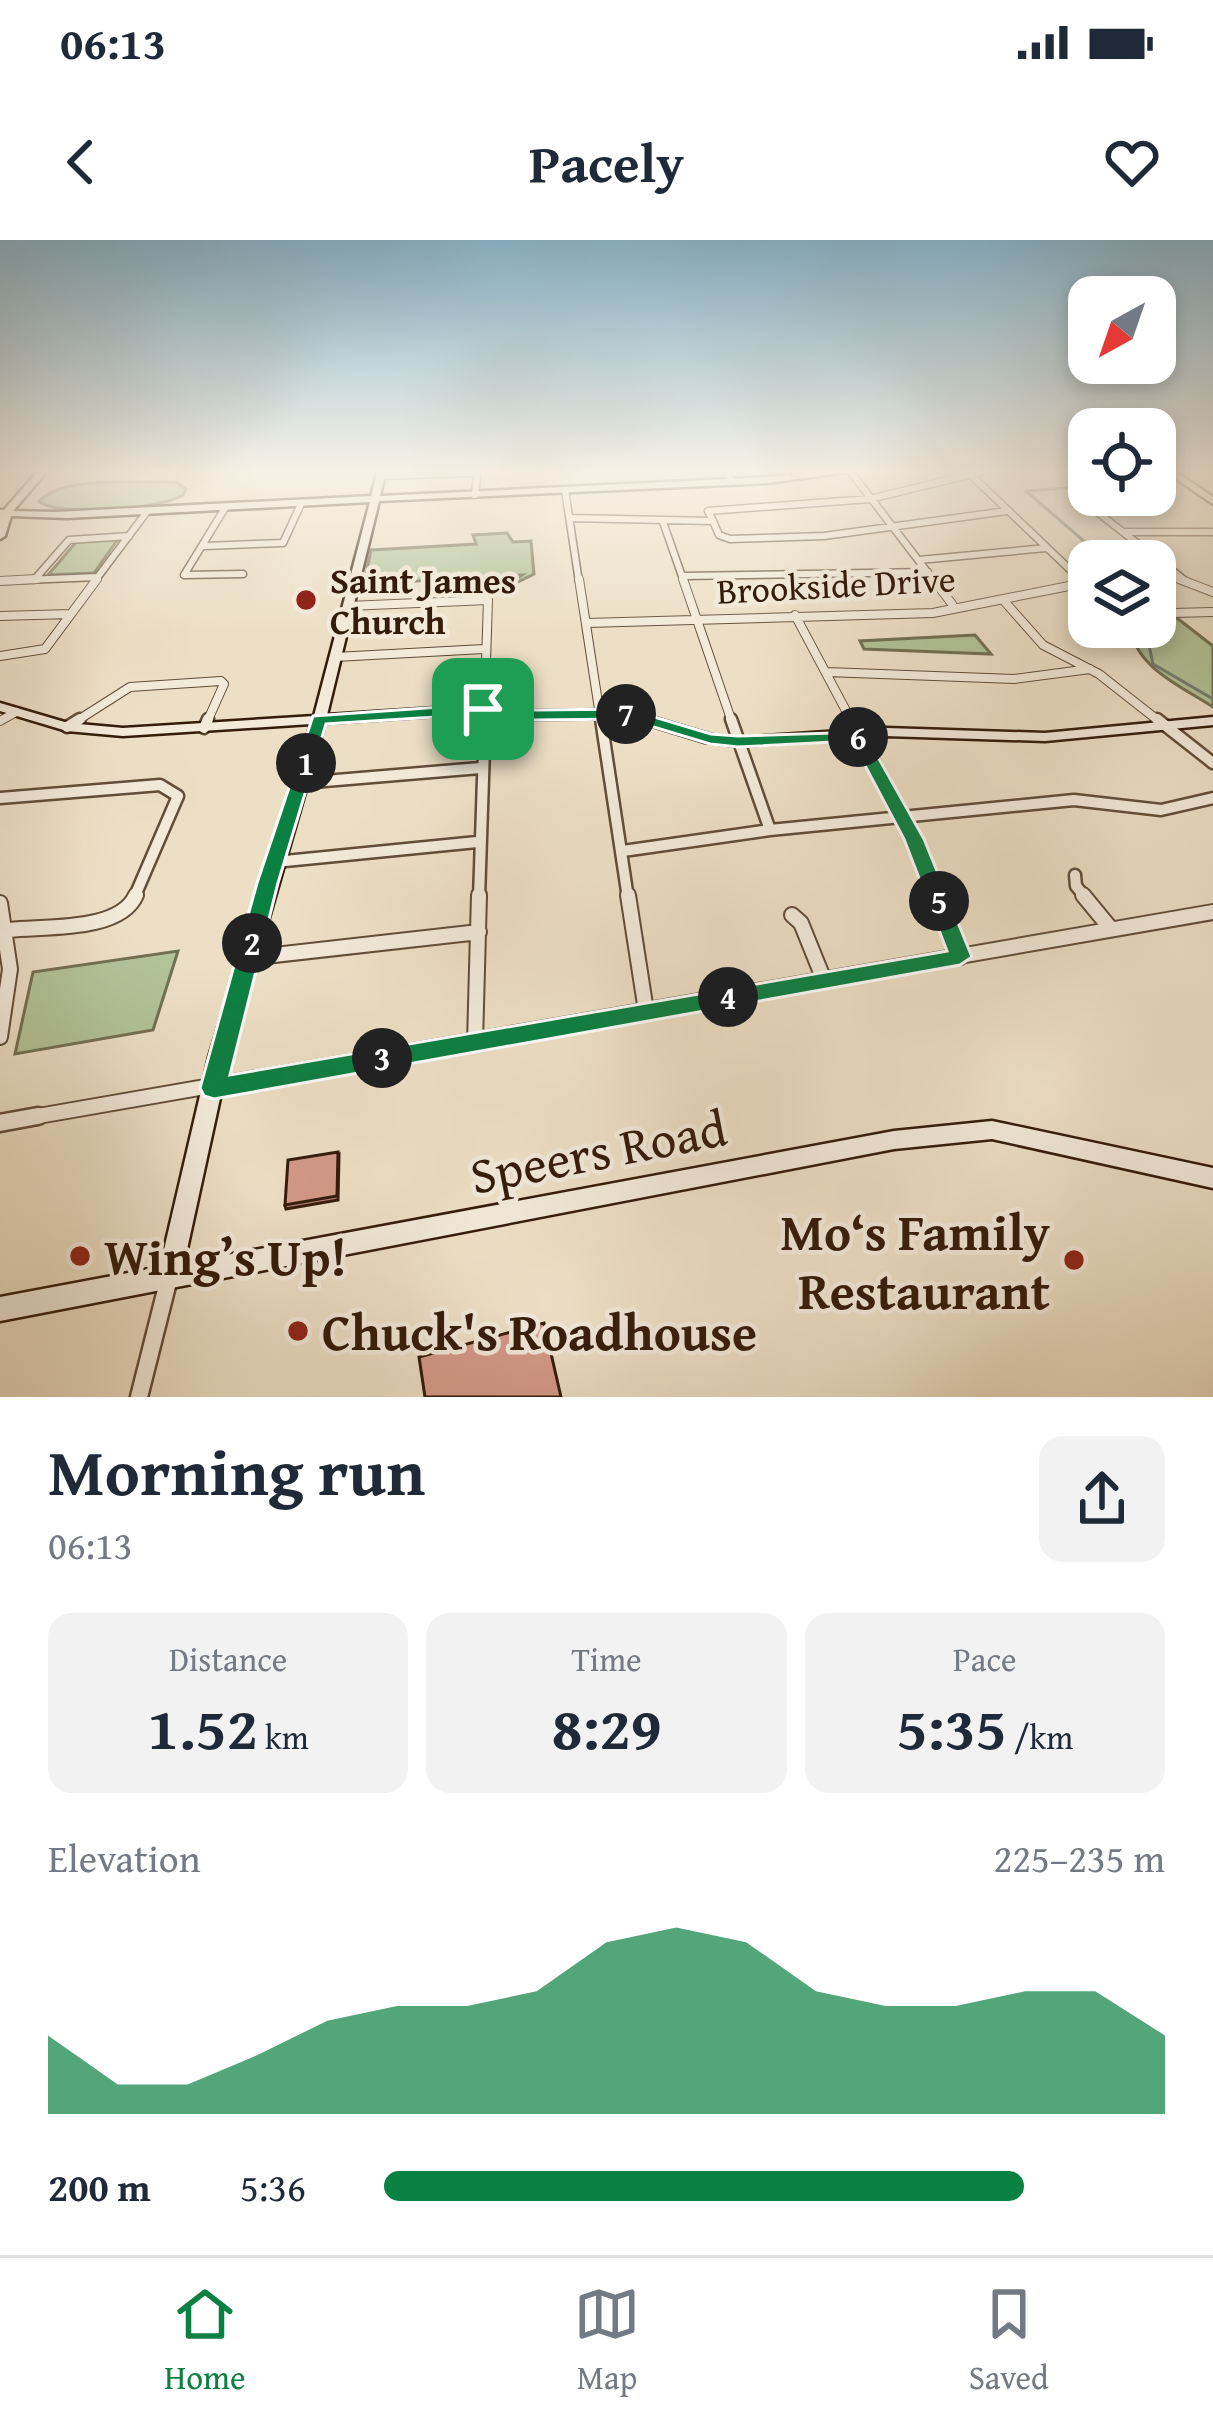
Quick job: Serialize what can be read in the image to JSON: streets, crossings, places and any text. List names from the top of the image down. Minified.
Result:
{"streets":{"street":["Brookside Drive","Speers Road"]},"places":["Saint James Church","Wing’s Up!","Mo‘s Family Restaurant","Chuck's Roadhouse"],"north":"bottom left","page":{"status":"06:13","header":"Pacely","pins":["7","6","1","5","2","4","3"],"heading":["Morning run","06:13"],"stats":[["Distance","1.52 km"],["Time","8:29"],["Pace","5:35 /km"]],"chart":["Elevation","225–235 m"],"list":[{"name":"200 m","note":"5:36"}],"tabs":["Home","Map","Saved"]}}
